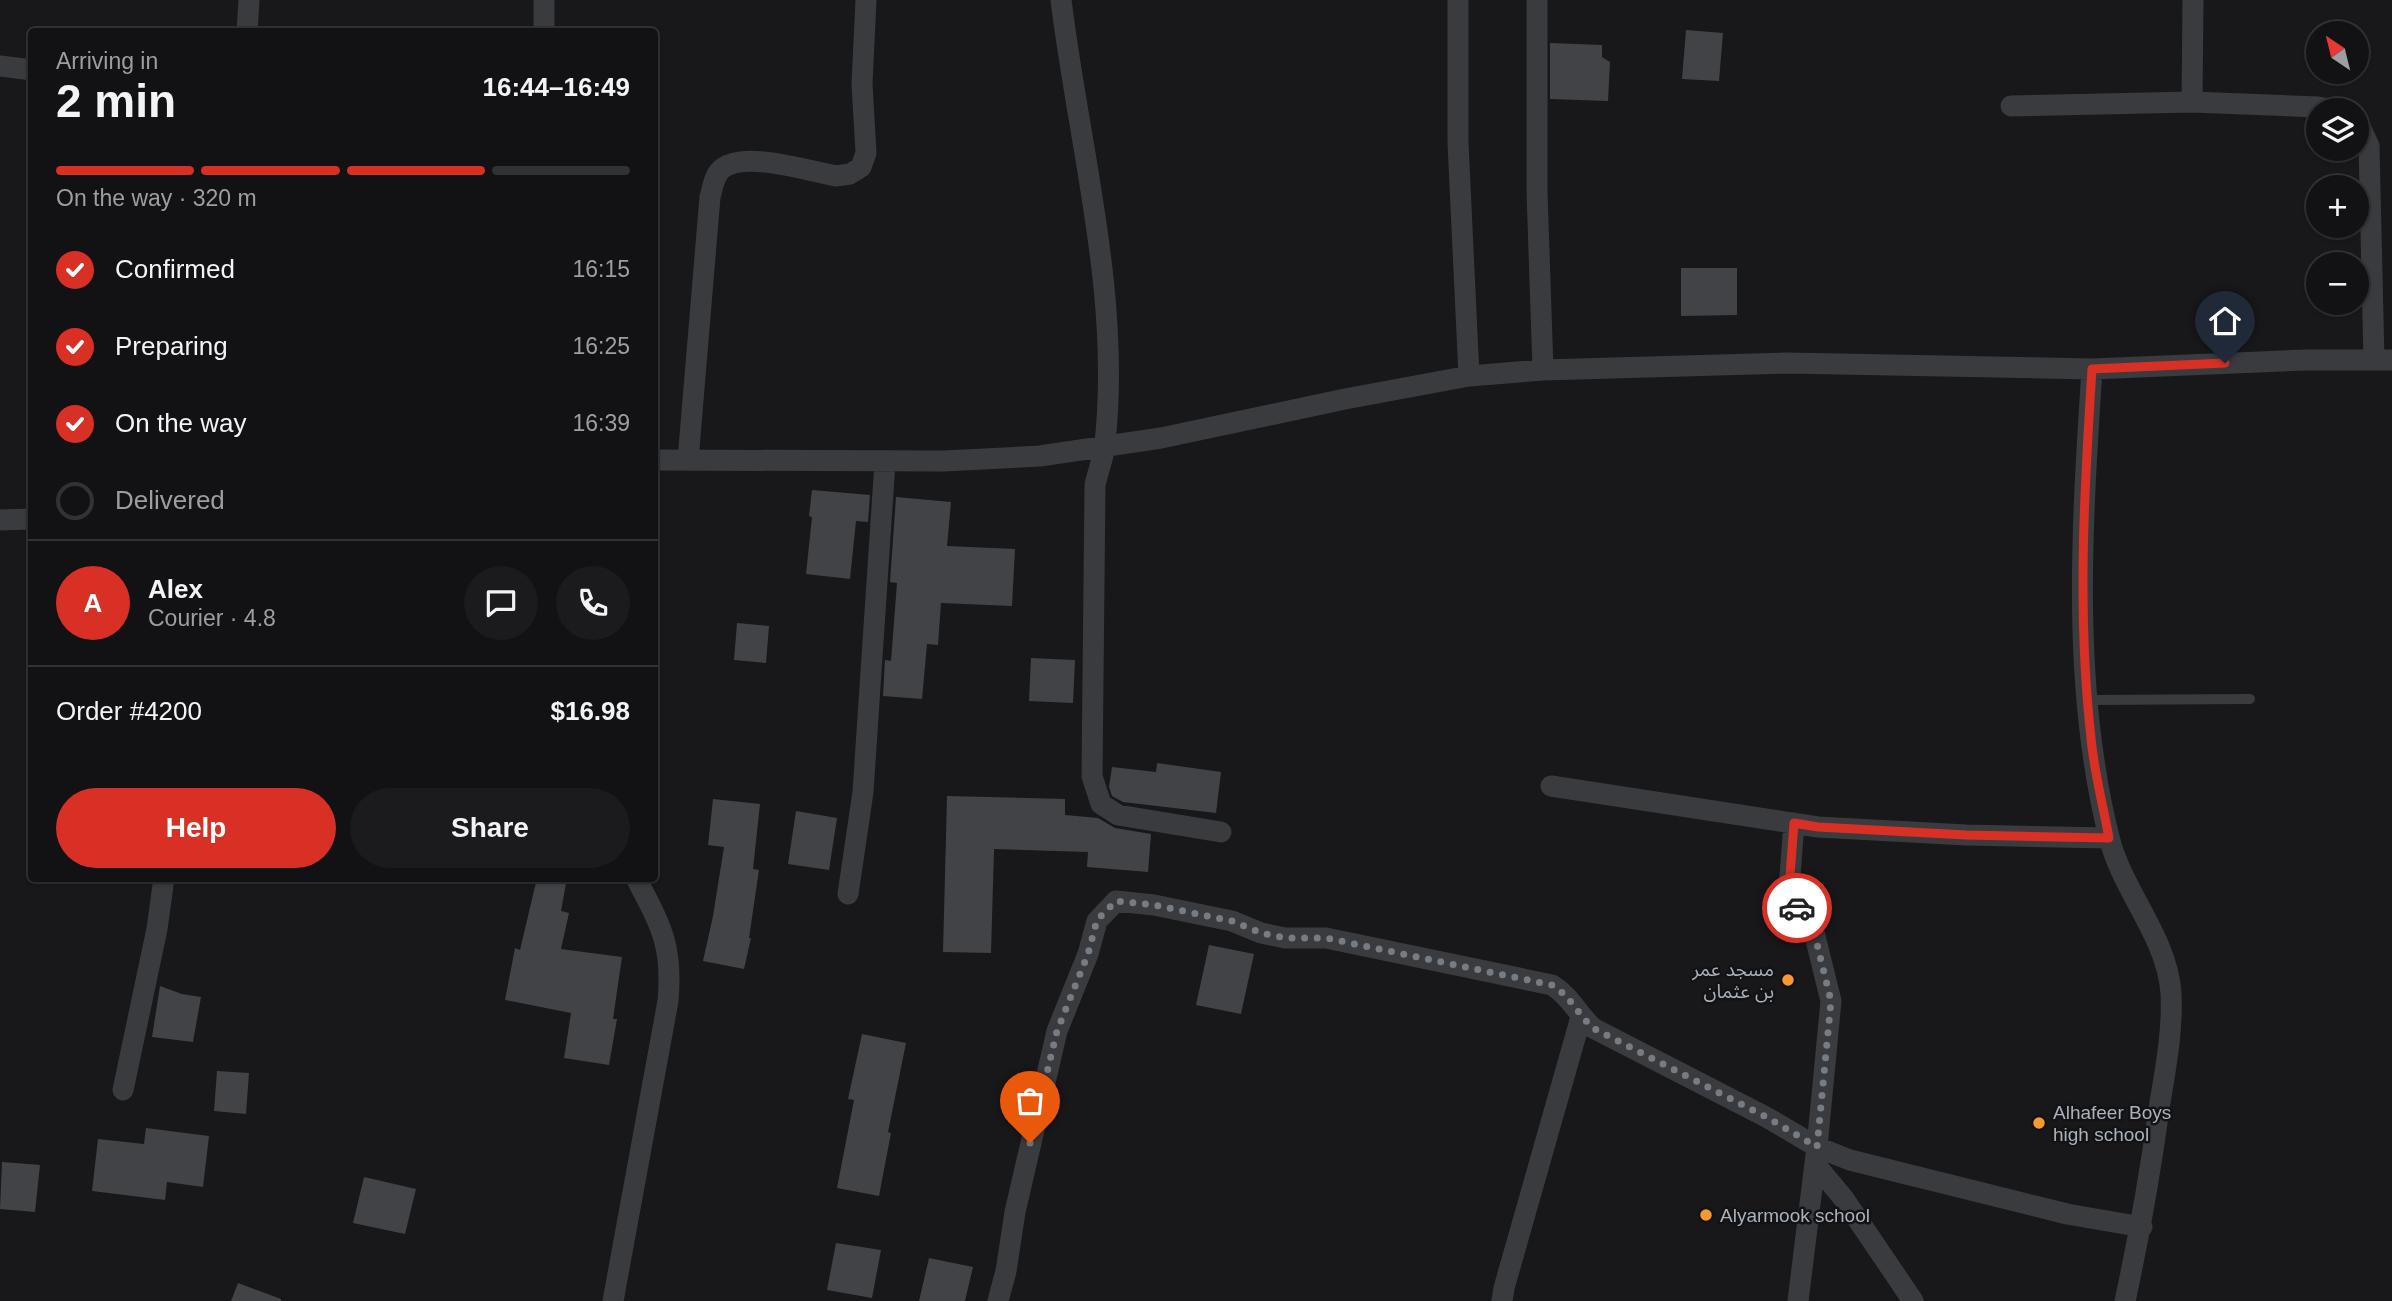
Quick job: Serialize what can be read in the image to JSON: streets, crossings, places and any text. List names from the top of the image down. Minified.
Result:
{"places":["مسجد عمر بن عثمان","Alhafeer Boys high school","Alyarmook school"],"north":"top left","page":{"map_buttons":["+","−"],"heading":["2 min","Arriving in","16:44–16:49"],"panel":["Alex","Courier · 4.8","Order #4200","$16.98"],"bar":"On the way · 320 m","list":[["Confirmed","16:15"],["Preparing","16:25"],["On the way","16:39"],"Delivered"],"round":"A","buttons":["Help","Share"]}}
